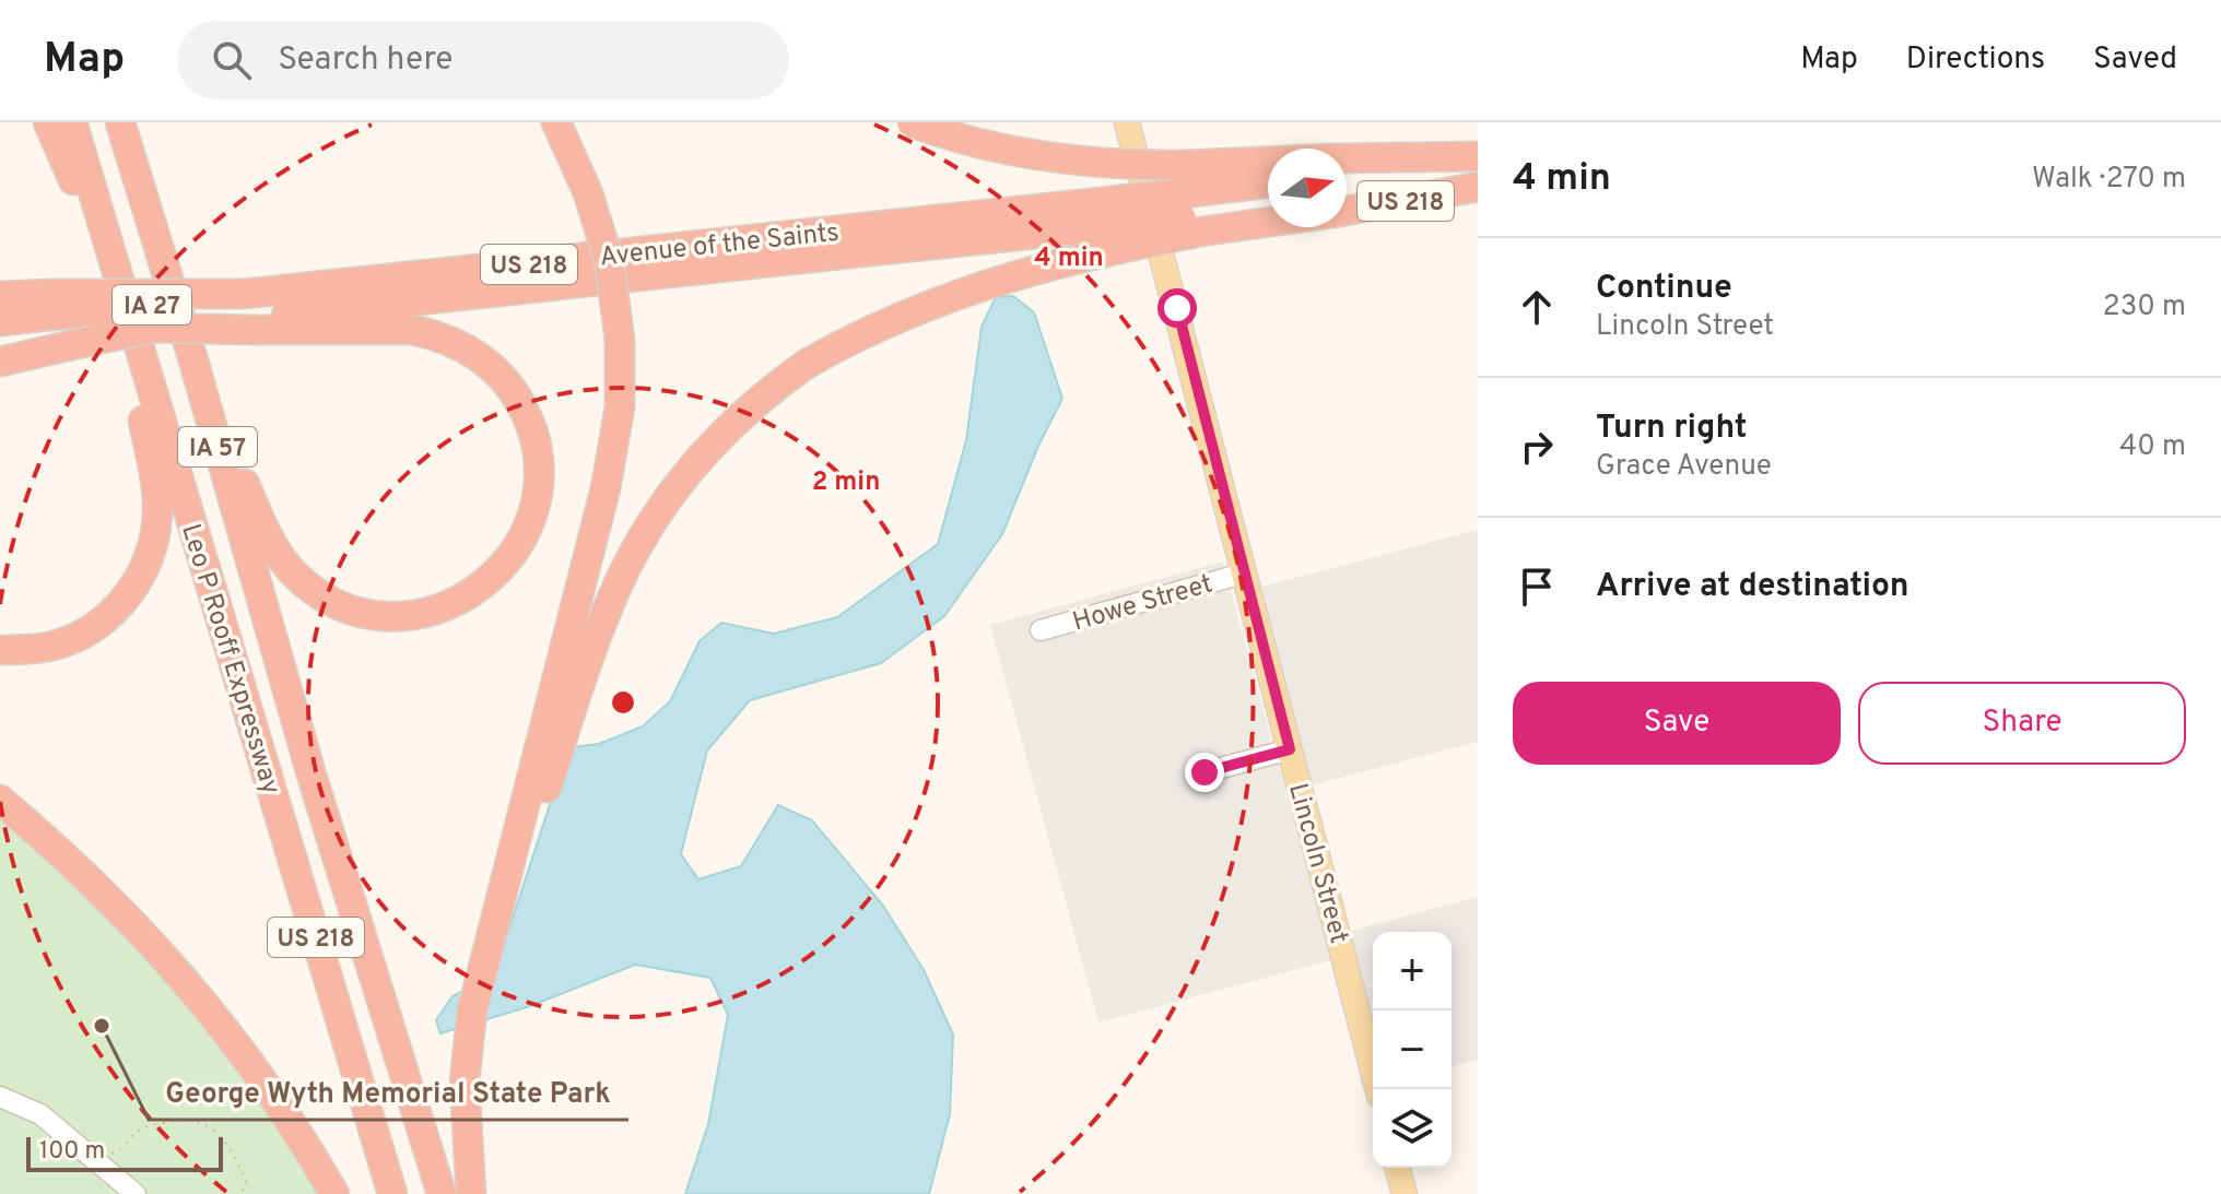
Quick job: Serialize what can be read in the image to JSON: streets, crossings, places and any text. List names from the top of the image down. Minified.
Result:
{"streets":{"highway":["US 218","Avenue of the Saints","IA 27","IA 57","Leo P Rooff Expressway"],"main road":["Lincoln Street"],"street":["Howe Street"]},"crossings":[["US 218","Avenue of the Saints"],["US 218","Leo P Rooff Expressway"],["Howe Street","Lincoln Street"]],"places":["George Wyth Memorial State Park"],"scale_bar":"100 m","north":"right","page":{"header":"Map","search":"Search here","nav":["Map","Directions","Saved"],"heading":["4 min","Walk · 270 m"],"list":[["Continue","Lincoln Street","230 m"],["Turn right","Grace Avenue","40 m"],"Arrive at destination"],"buttons":["Save","Share"],"map_buttons":["+","−"],"scale":"100 m"},"rings":["4 min","2 min"]}
